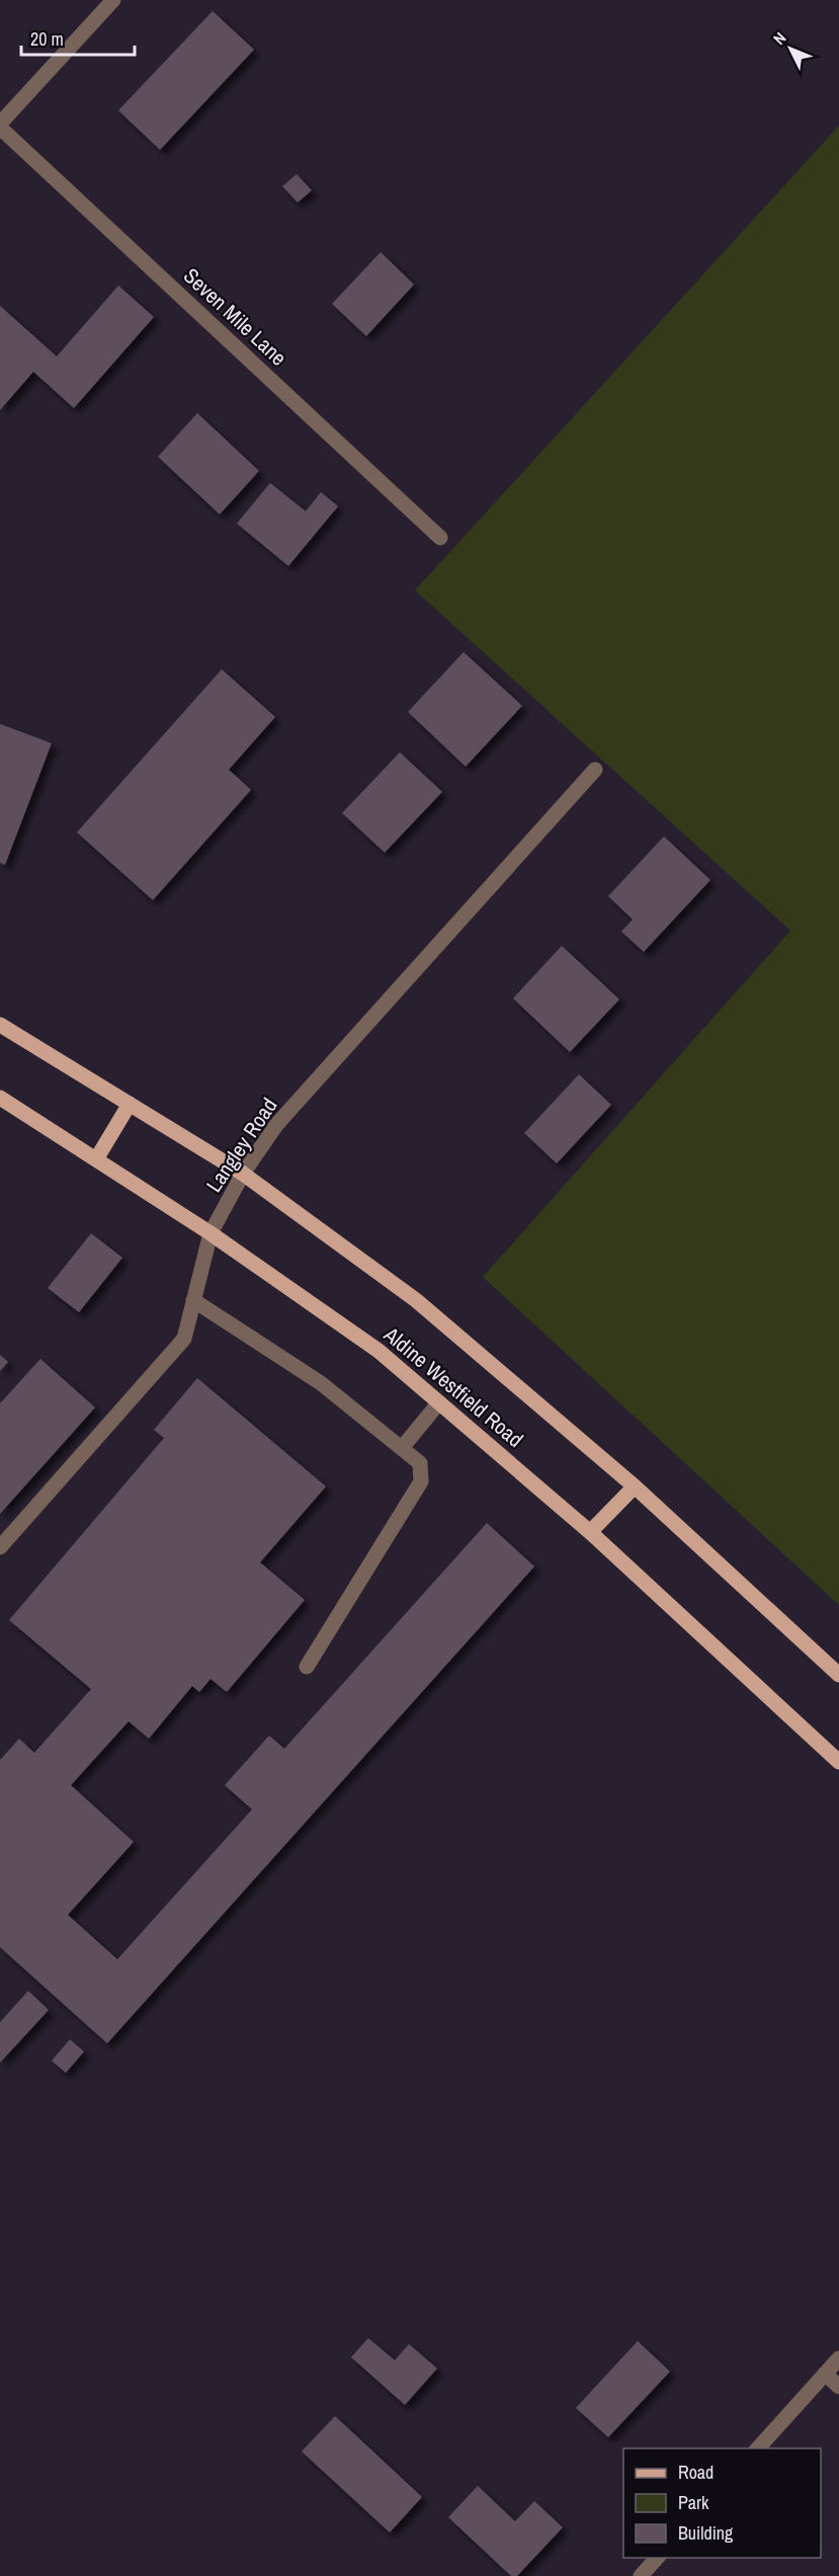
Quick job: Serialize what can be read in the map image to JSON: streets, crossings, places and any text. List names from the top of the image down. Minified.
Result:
{"streets":{"main road":["Aldine Westfield Road"],"street":["Seven Mile Lane","Langley Road"]},"crossings":[["Langley Road","Aldine Westfield Road"]],"legend":["Road","Park","Building"],"scale_bar":"20 m","north":"top left"}
